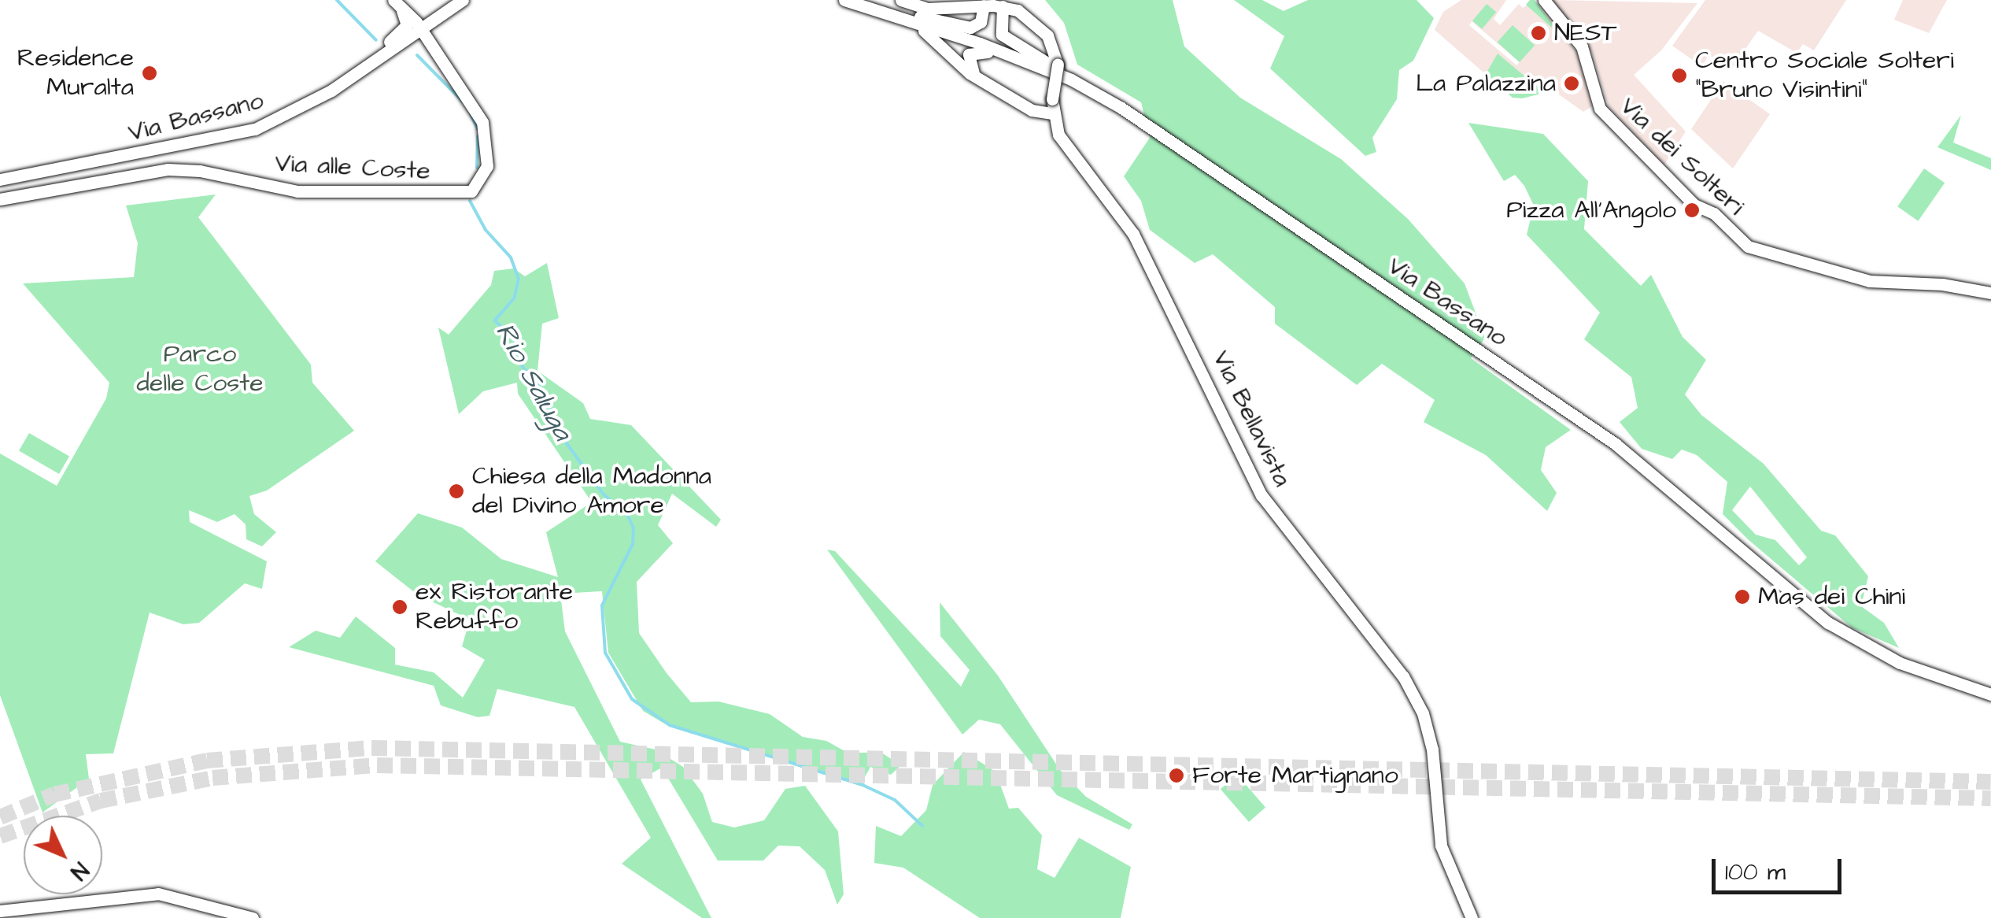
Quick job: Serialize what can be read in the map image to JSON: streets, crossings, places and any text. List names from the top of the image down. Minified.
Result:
{"streets":{"street":["Via Bassano","Via dei Solteri","Via alle Coste","Via Bellavista"]},"crossings":[["Via Bassano","Via alle Coste"]],"water":["Rio Saluga"],"parks":["Parco delle Coste"],"places":["NEST","Residence Muralta","Centro Sociale Solteri \"Bruno Visintini\"","La Palazzina","Pizza All'Angolo","Chiesa della Madonna del Divino Amore","Mas dei Chini","ex Ristorante Rebuffo","Forte Martignano"],"scale_bar":"100 m","north":"bottom right"}
